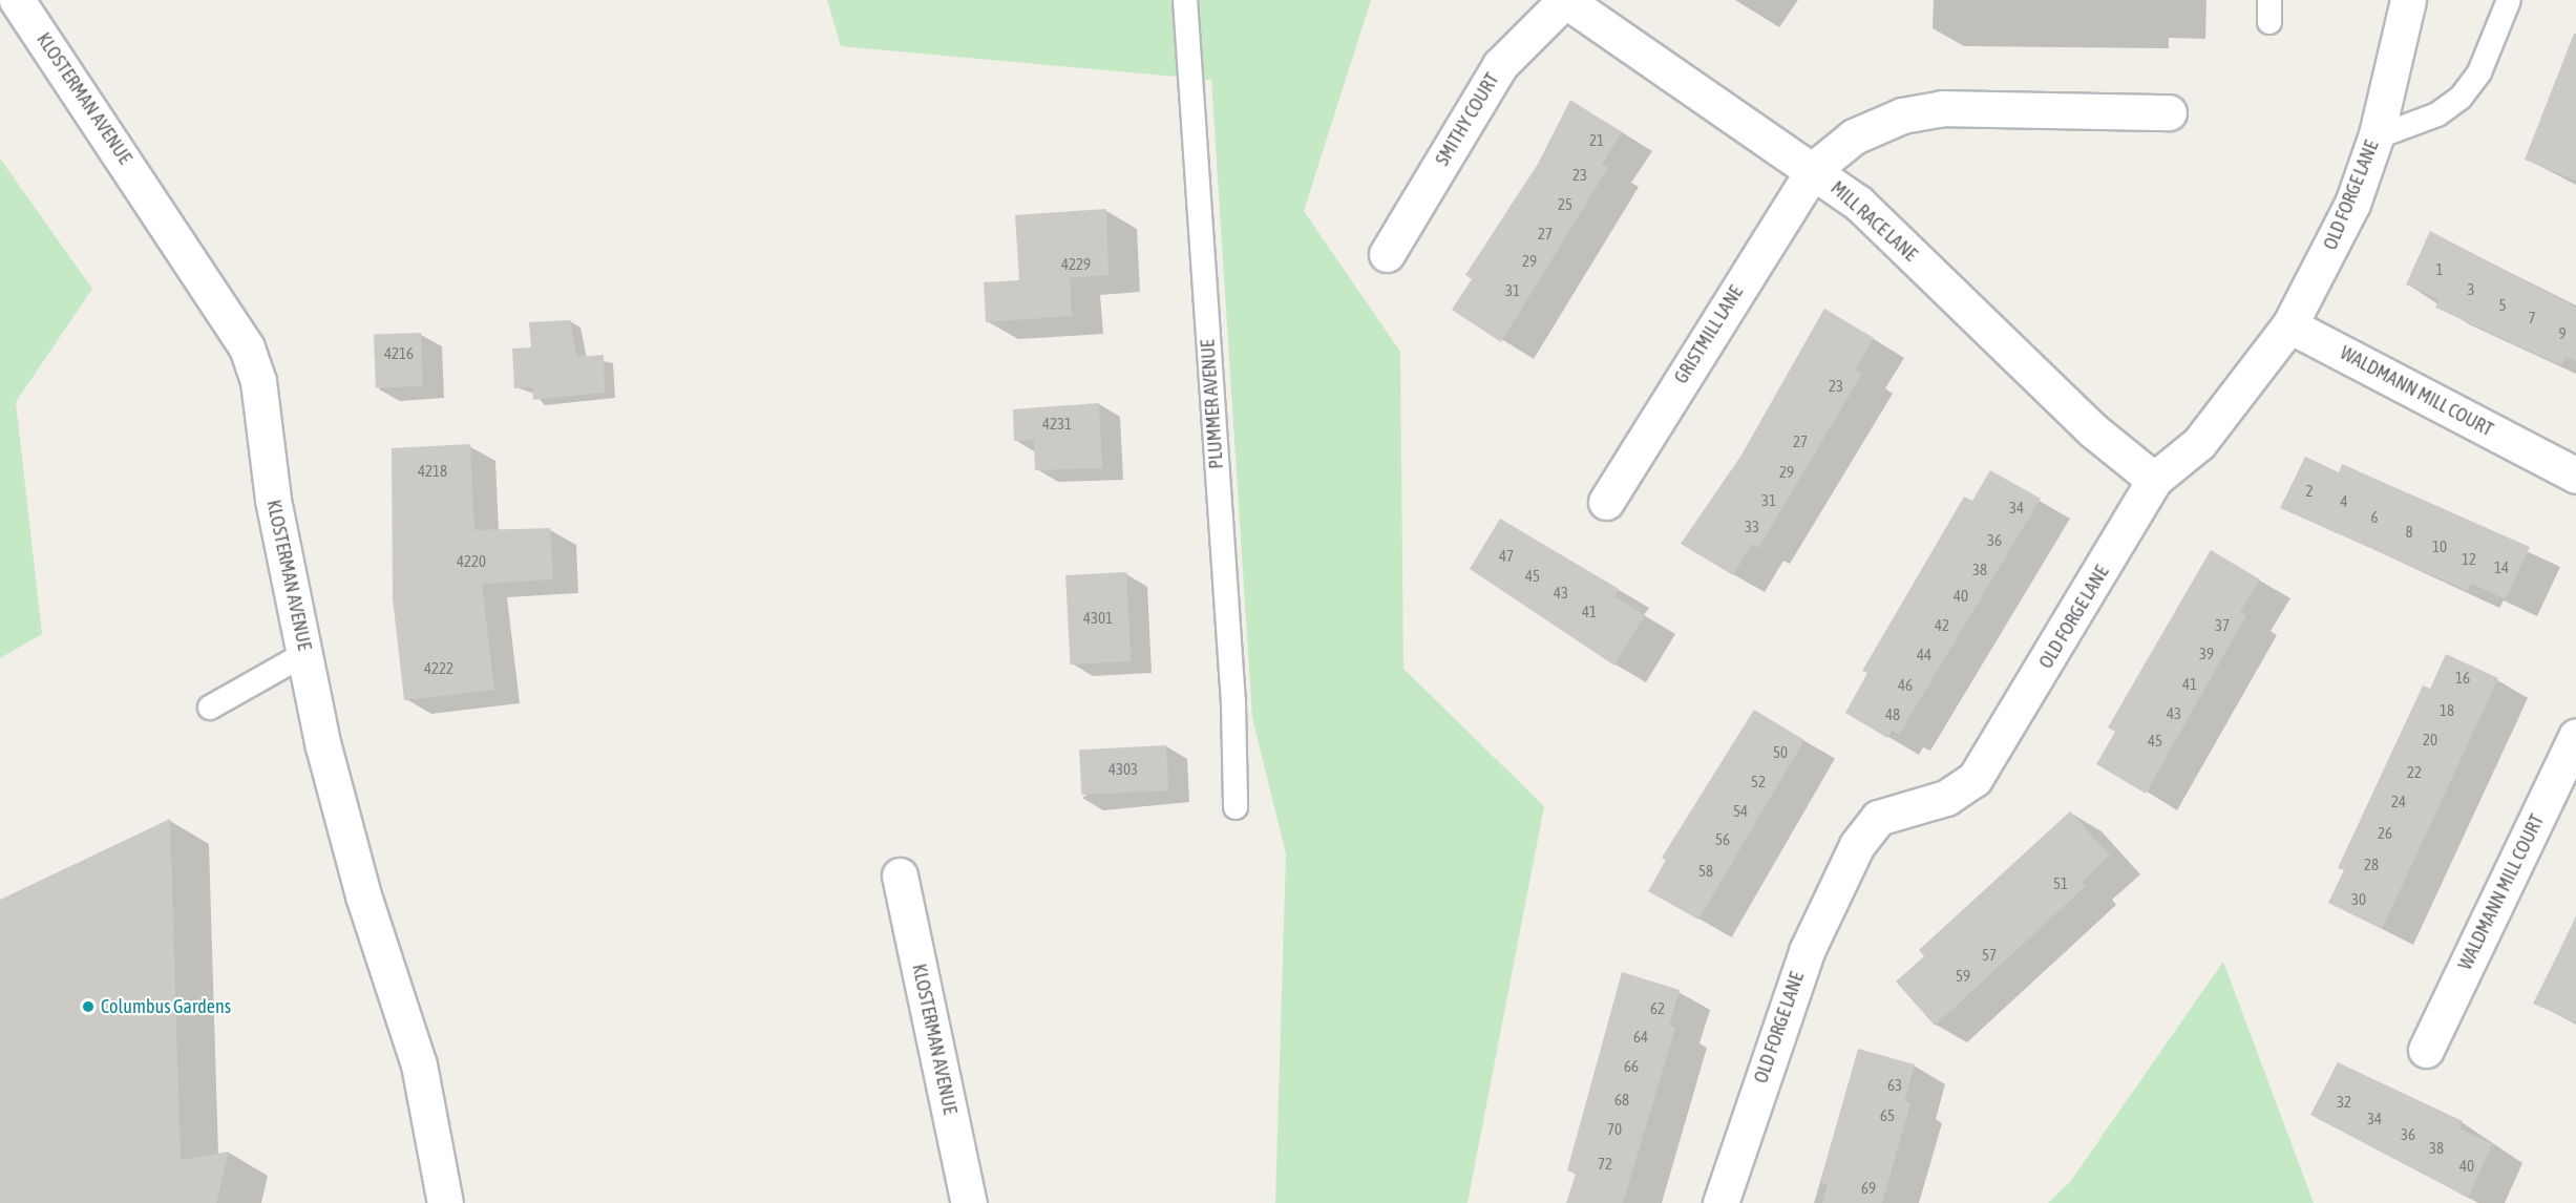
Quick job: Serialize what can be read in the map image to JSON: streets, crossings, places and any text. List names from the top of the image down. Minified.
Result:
{"streets":{"street":["KLOSTERMAN AVENUE","SMITHY COURT","OLD FORGE LANE","MILL RACE LANE","GRISTMILL LANE","WALDMANN MILL COURT"],"lane":["PLUMMER AVENUE"]},"crossings":[["SMITHY COURT","MILL RACE LANE"],["OLD FORGE LANE","MILL RACE LANE"],["OLD FORGE LANE","WALDMANN MILL COURT"],["MILL RACE LANE","GRISTMILL LANE"]],"places":["Columbus Gardens"],"house_numbers":["21","23","25","27","29","4229","1","3","31","5","7","9","4216","23","4231","27","4218","29","2","31","4","34","6","33","8","36","10","47","12","4220","14","38","45","43","40","41","4301","42","37","39","44","4222","16","41","46","18","43","48","20","45","50","4303","22","52","24","54","26","56","28","58","51","30","57","59","62","64","66","63","68","32","65","34","70","36","38","72","40","69"]}
